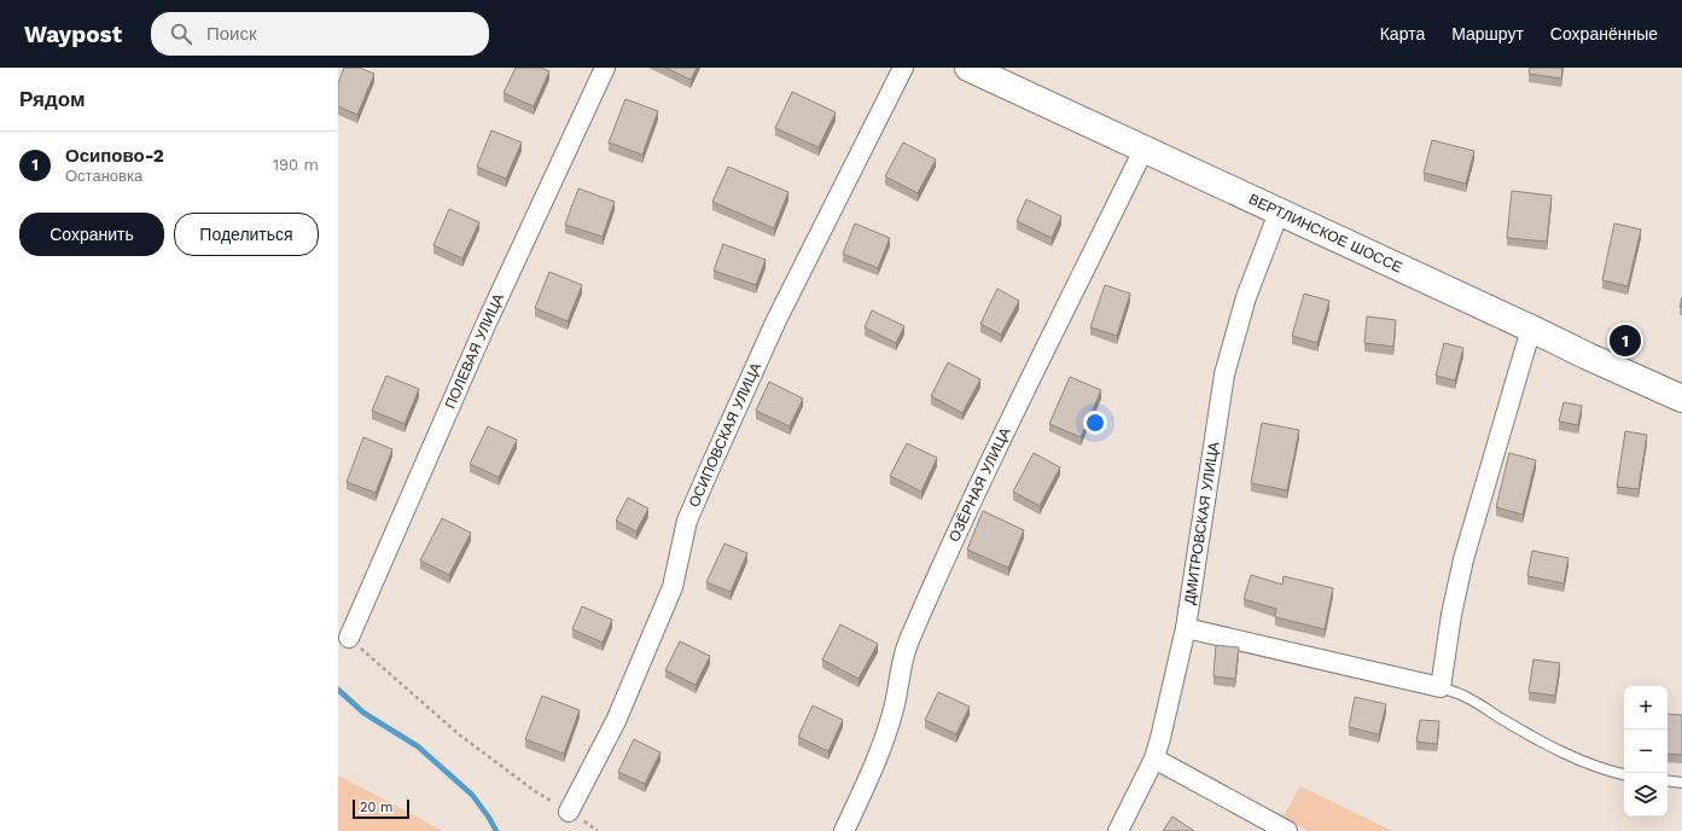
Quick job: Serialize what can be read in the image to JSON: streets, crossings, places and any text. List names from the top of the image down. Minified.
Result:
{"streets":{"main road":["ВЕРТЛИНСКОЕ ШОССЕ"],"street":["ПОЛЕВАЯ УЛИЦА","ОСИПОВСКАЯ УЛИЦА","ОЗЁРНАЯ УЛИЦА","ДМИТРОВСКАЯ УЛИЦА"]},"crossings":[["ВЕРТЛИНСКОЕ ШОССЕ","ОЗЁРНАЯ УЛИЦА"],["ВЕРТЛИНСКОЕ ШОССЕ","ДМИТРОВСКАЯ УЛИЦА"]],"scale_bar":"20 m","page":{"header":"Waypost","search":"Поиск","nav":["Карта","Маршрут","Сохранённые"],"heading":"Рядом","list":[{"mark":"1","name":"Осипово-2","note":"Остановка","value":"190 m"}],"buttons":["Сохранить","Поделиться"],"pins":"1","map_buttons":["+","−"],"scale":"20 m"}}
